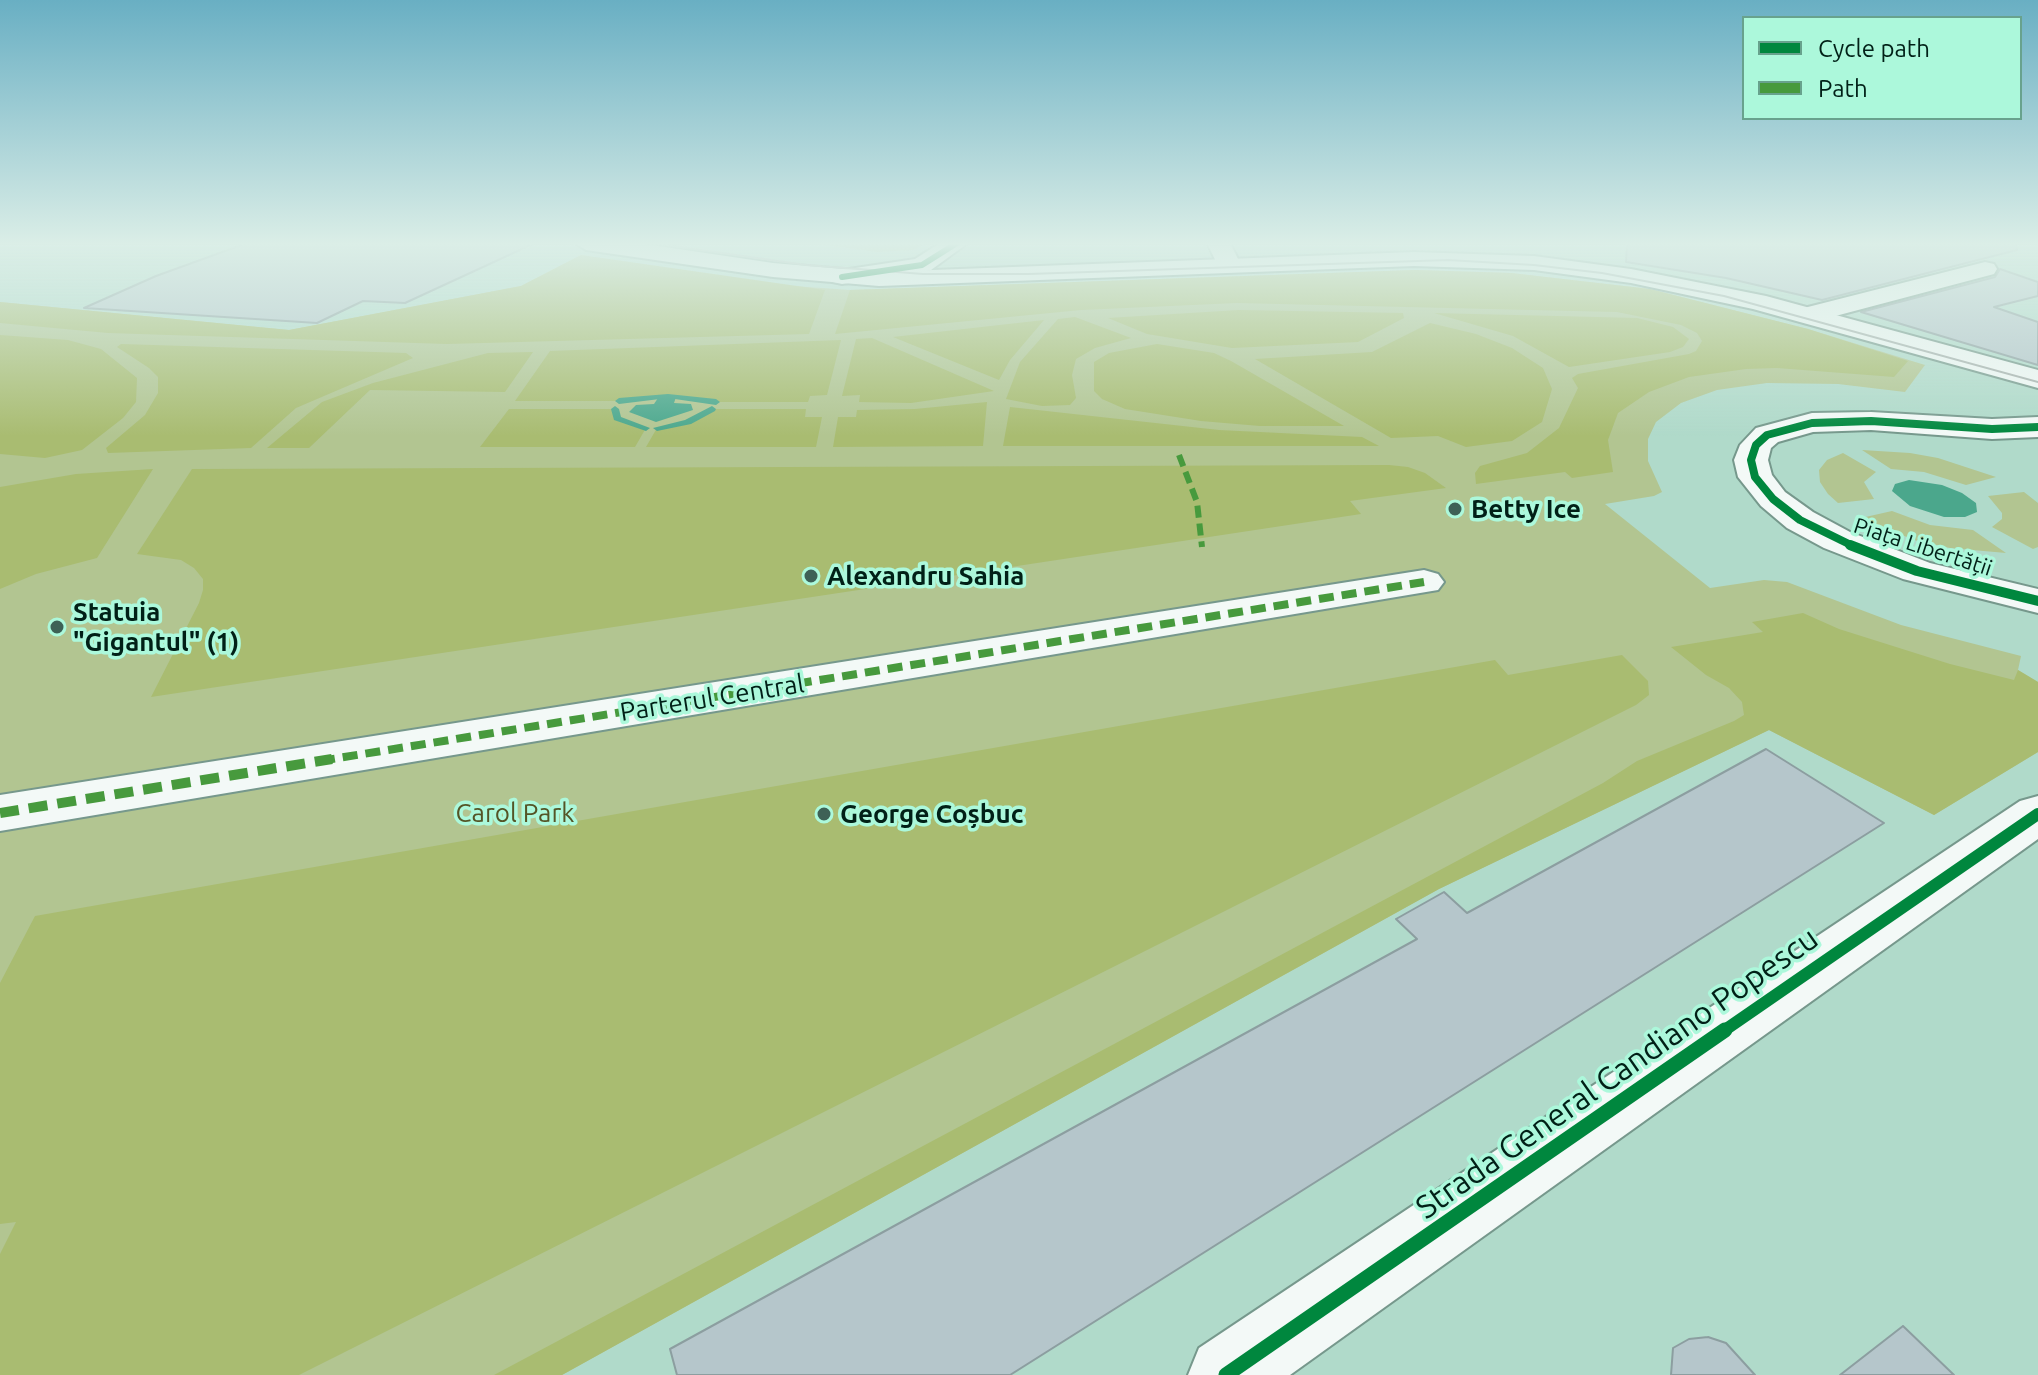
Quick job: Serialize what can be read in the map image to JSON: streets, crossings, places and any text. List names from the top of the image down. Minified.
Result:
{"streets":{"street":["Piața Libertății","Parterul Central","Strada General Candiano Popescu"]},"parks":["Carol Park"],"places":["Betty Ice","Alexandru Sahia","Statuia \"Gigantul\" (1)","George Coșbuc"],"legend":["Cycle path","Path"]}
